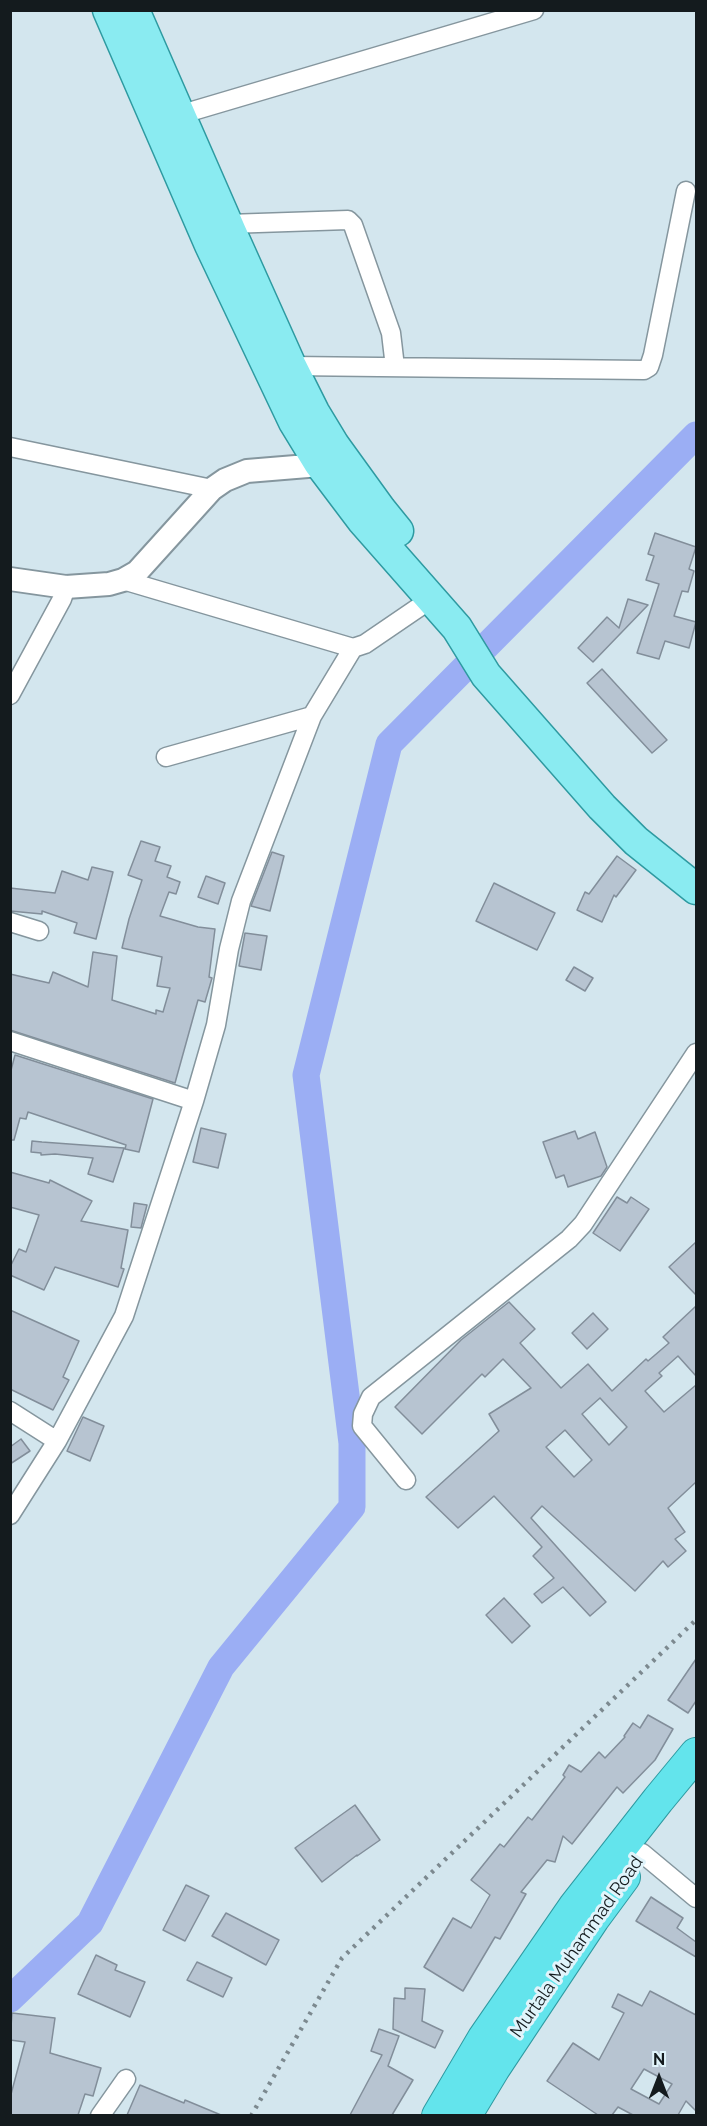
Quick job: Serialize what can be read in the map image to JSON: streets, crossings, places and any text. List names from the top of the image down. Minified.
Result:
{"streets":{"highway":["Murtala Muhammad Road"]},"north":"top"}
